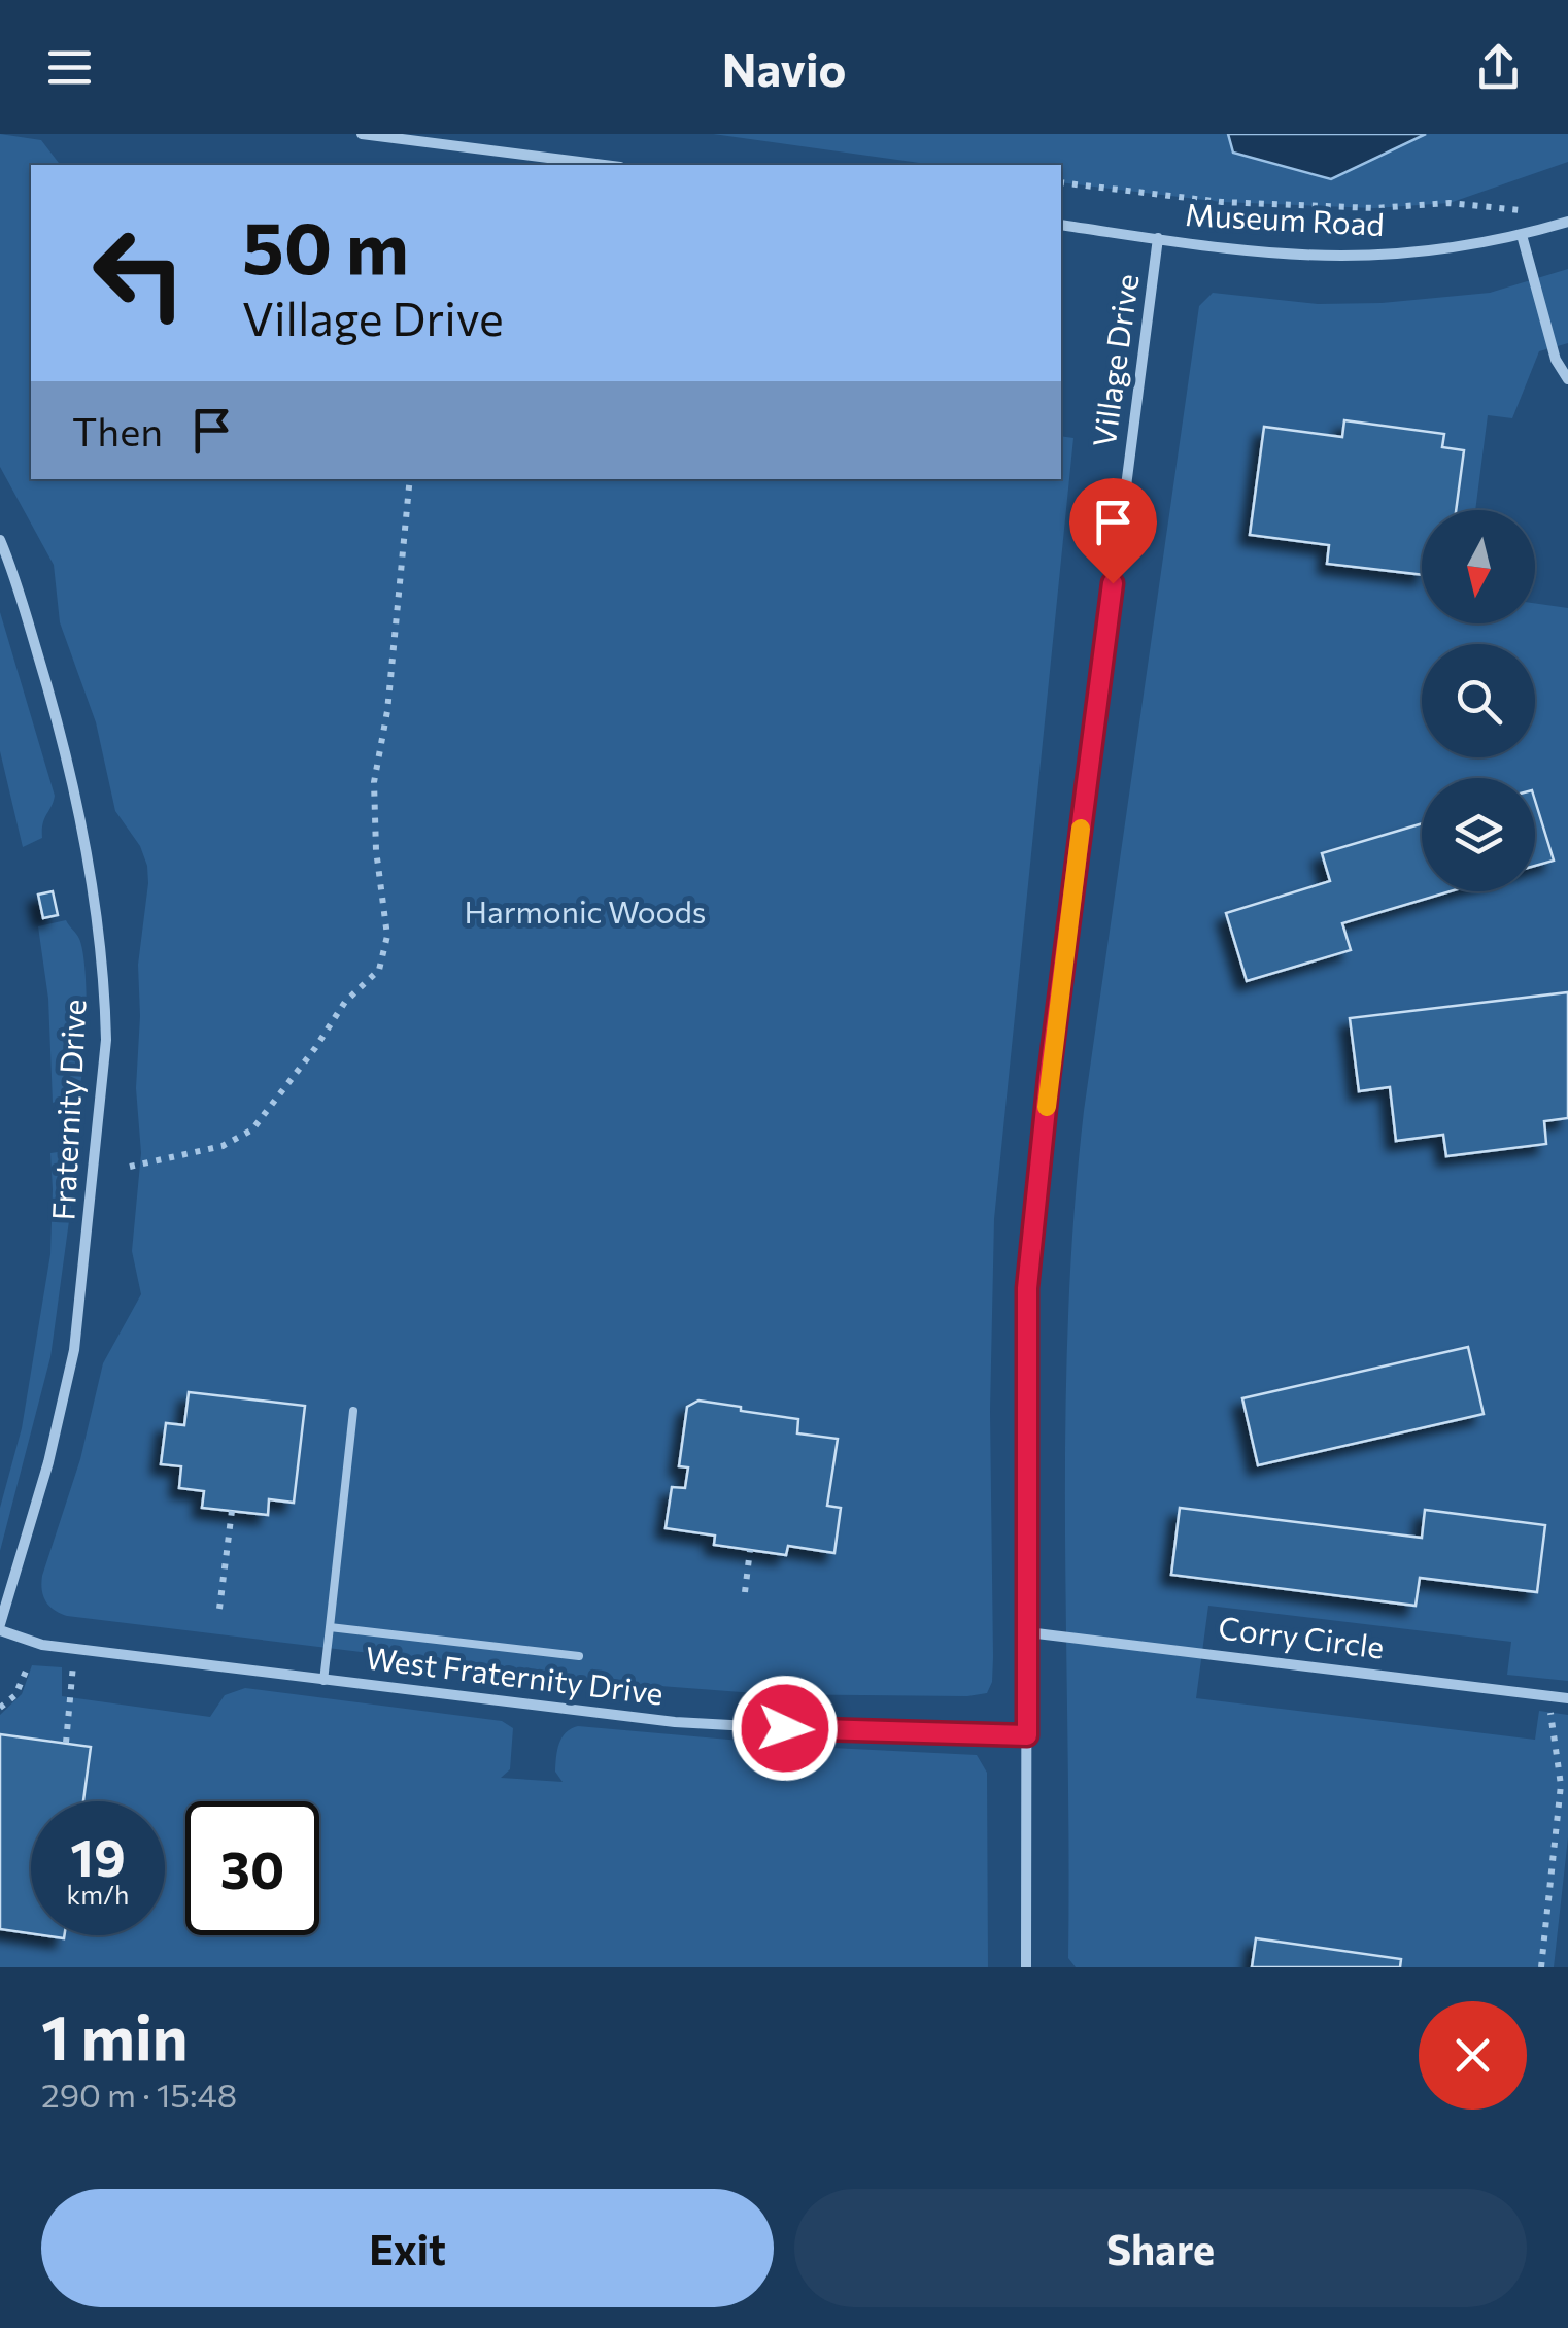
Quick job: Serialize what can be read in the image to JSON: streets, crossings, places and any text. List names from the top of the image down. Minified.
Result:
{"streets":{"street":["Museum Road","Village Drive","Fraternity Drive","Corry Circle","West Fraternity Drive"]},"crossings":[["Museum Road","Village Drive"],["Village Drive","Corry Circle"],["Village Drive","West Fraternity Drive"],["Fraternity Drive","West Fraternity Drive"]],"parks":["Harmonic Woods"],"north":"bottom","page":{"header":"Navio","turn":["50 m","Village Drive"],"then":"Then","speed":"19 km/h","limit":"30","heading":["1 min","290 m · 15:48"],"buttons":["Exit","Share"]}}
